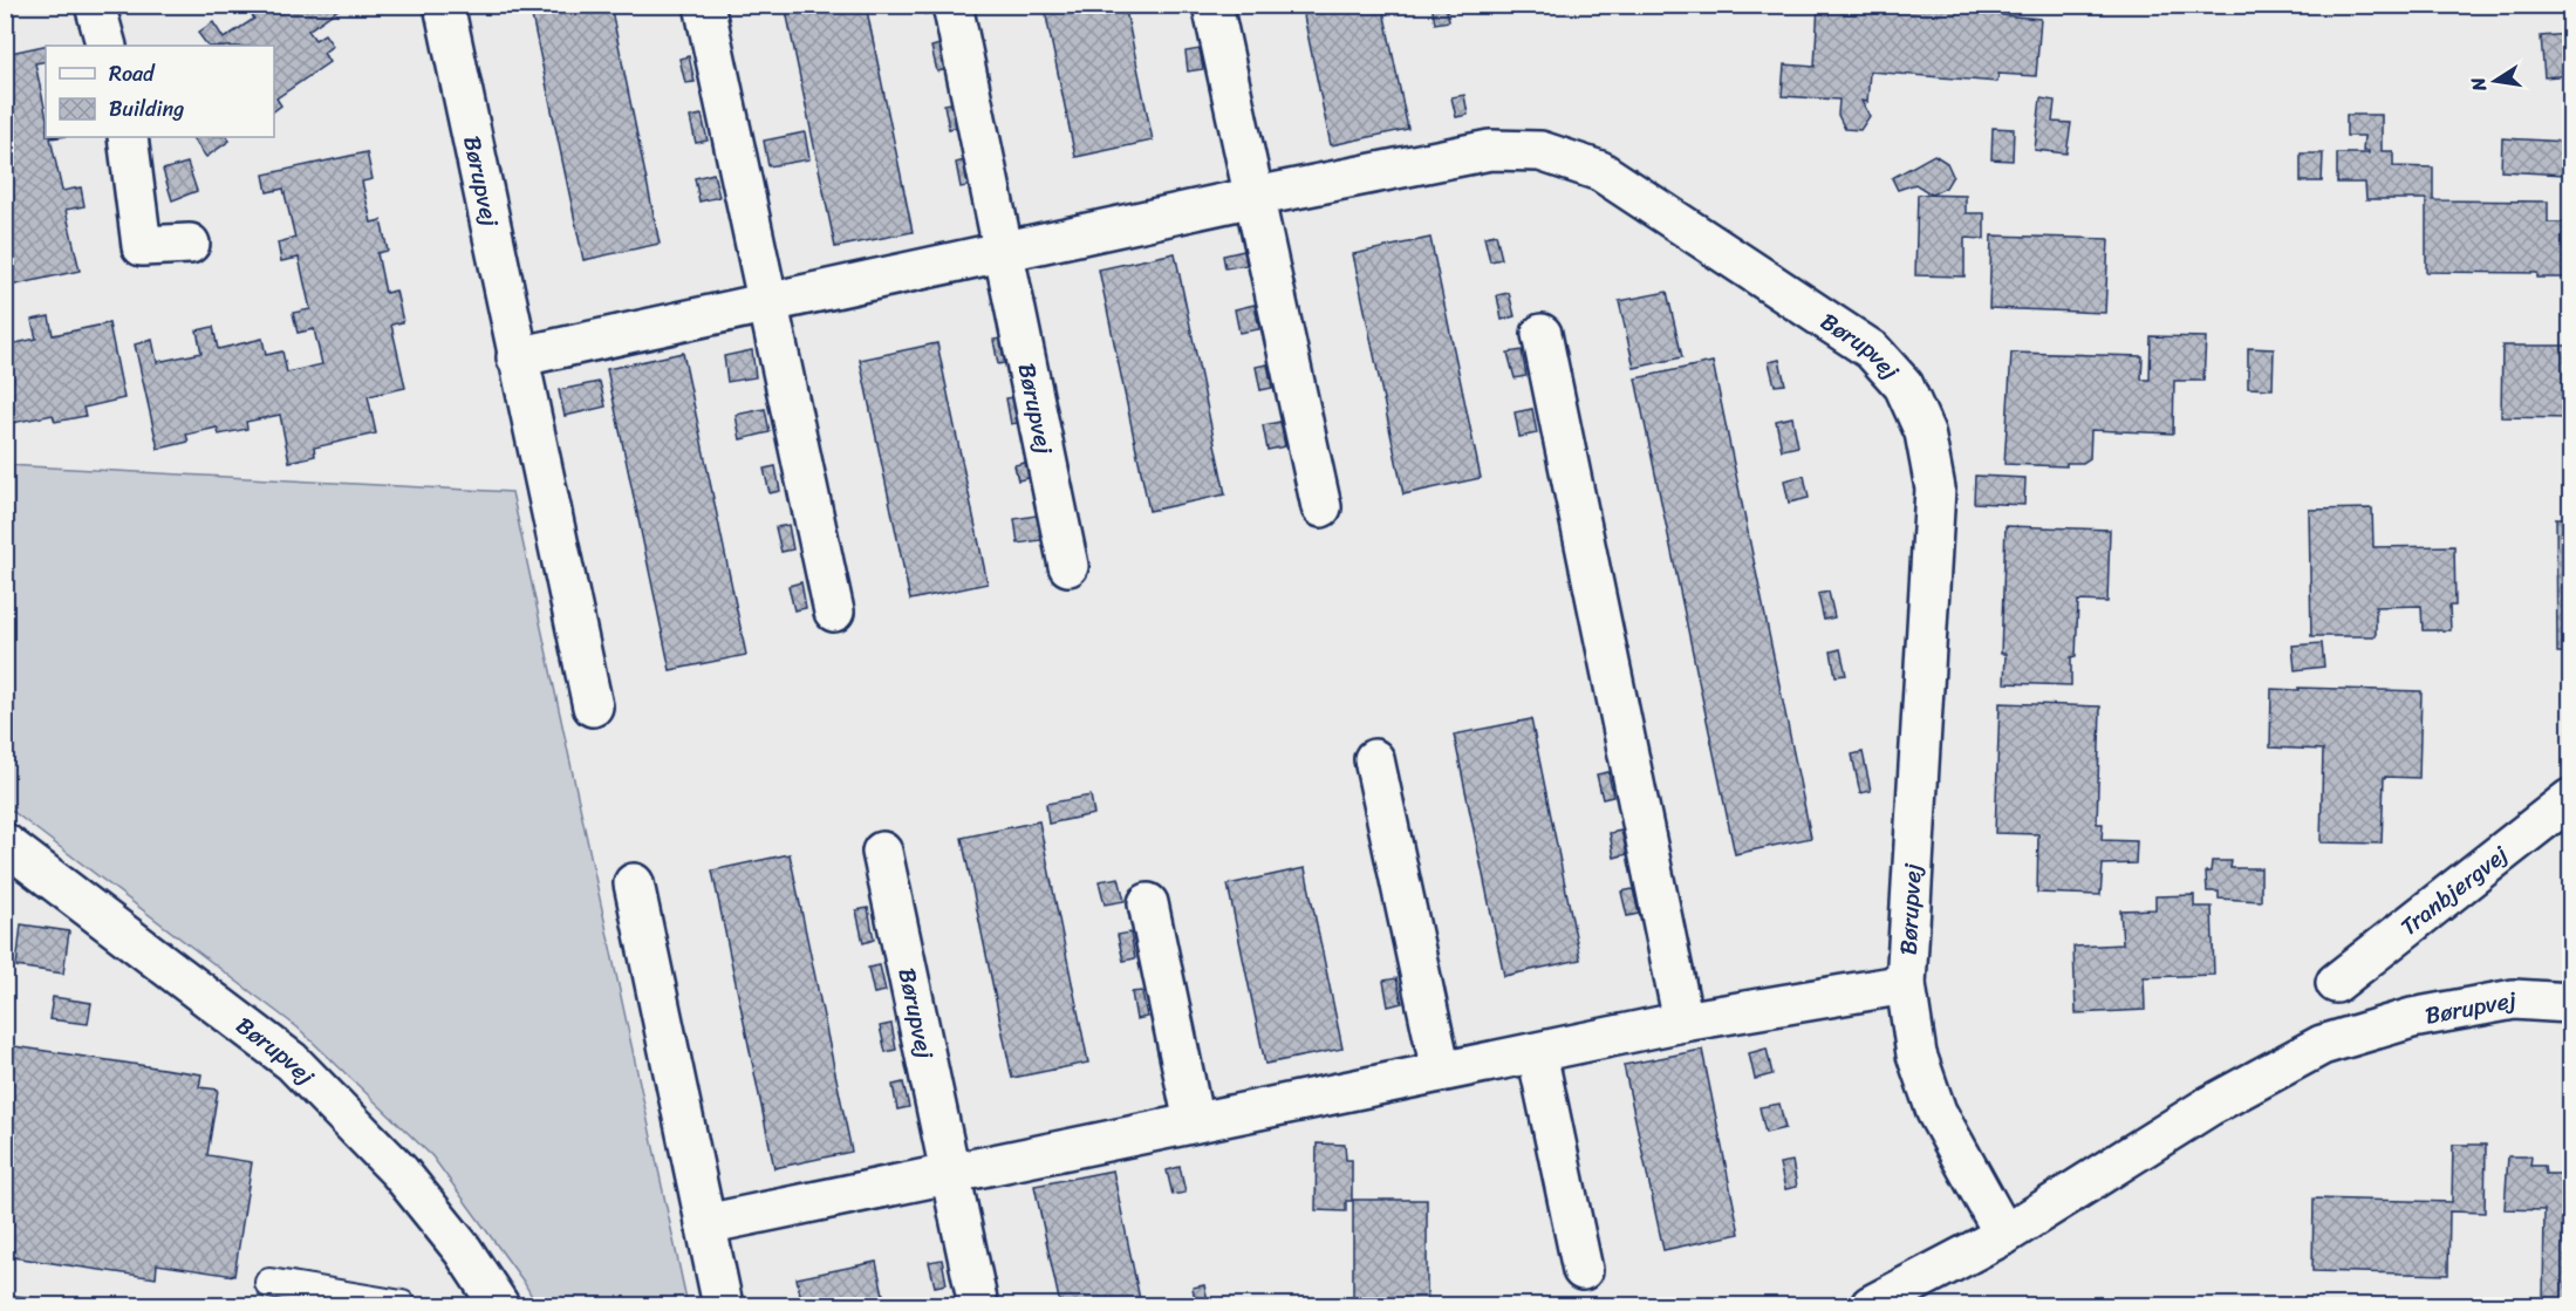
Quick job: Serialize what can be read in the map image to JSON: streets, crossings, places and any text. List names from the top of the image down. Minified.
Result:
{"streets":{"street":["Børupvej","Tranbjergvej"]},"legend":["Road","Building"],"north":"left"}
